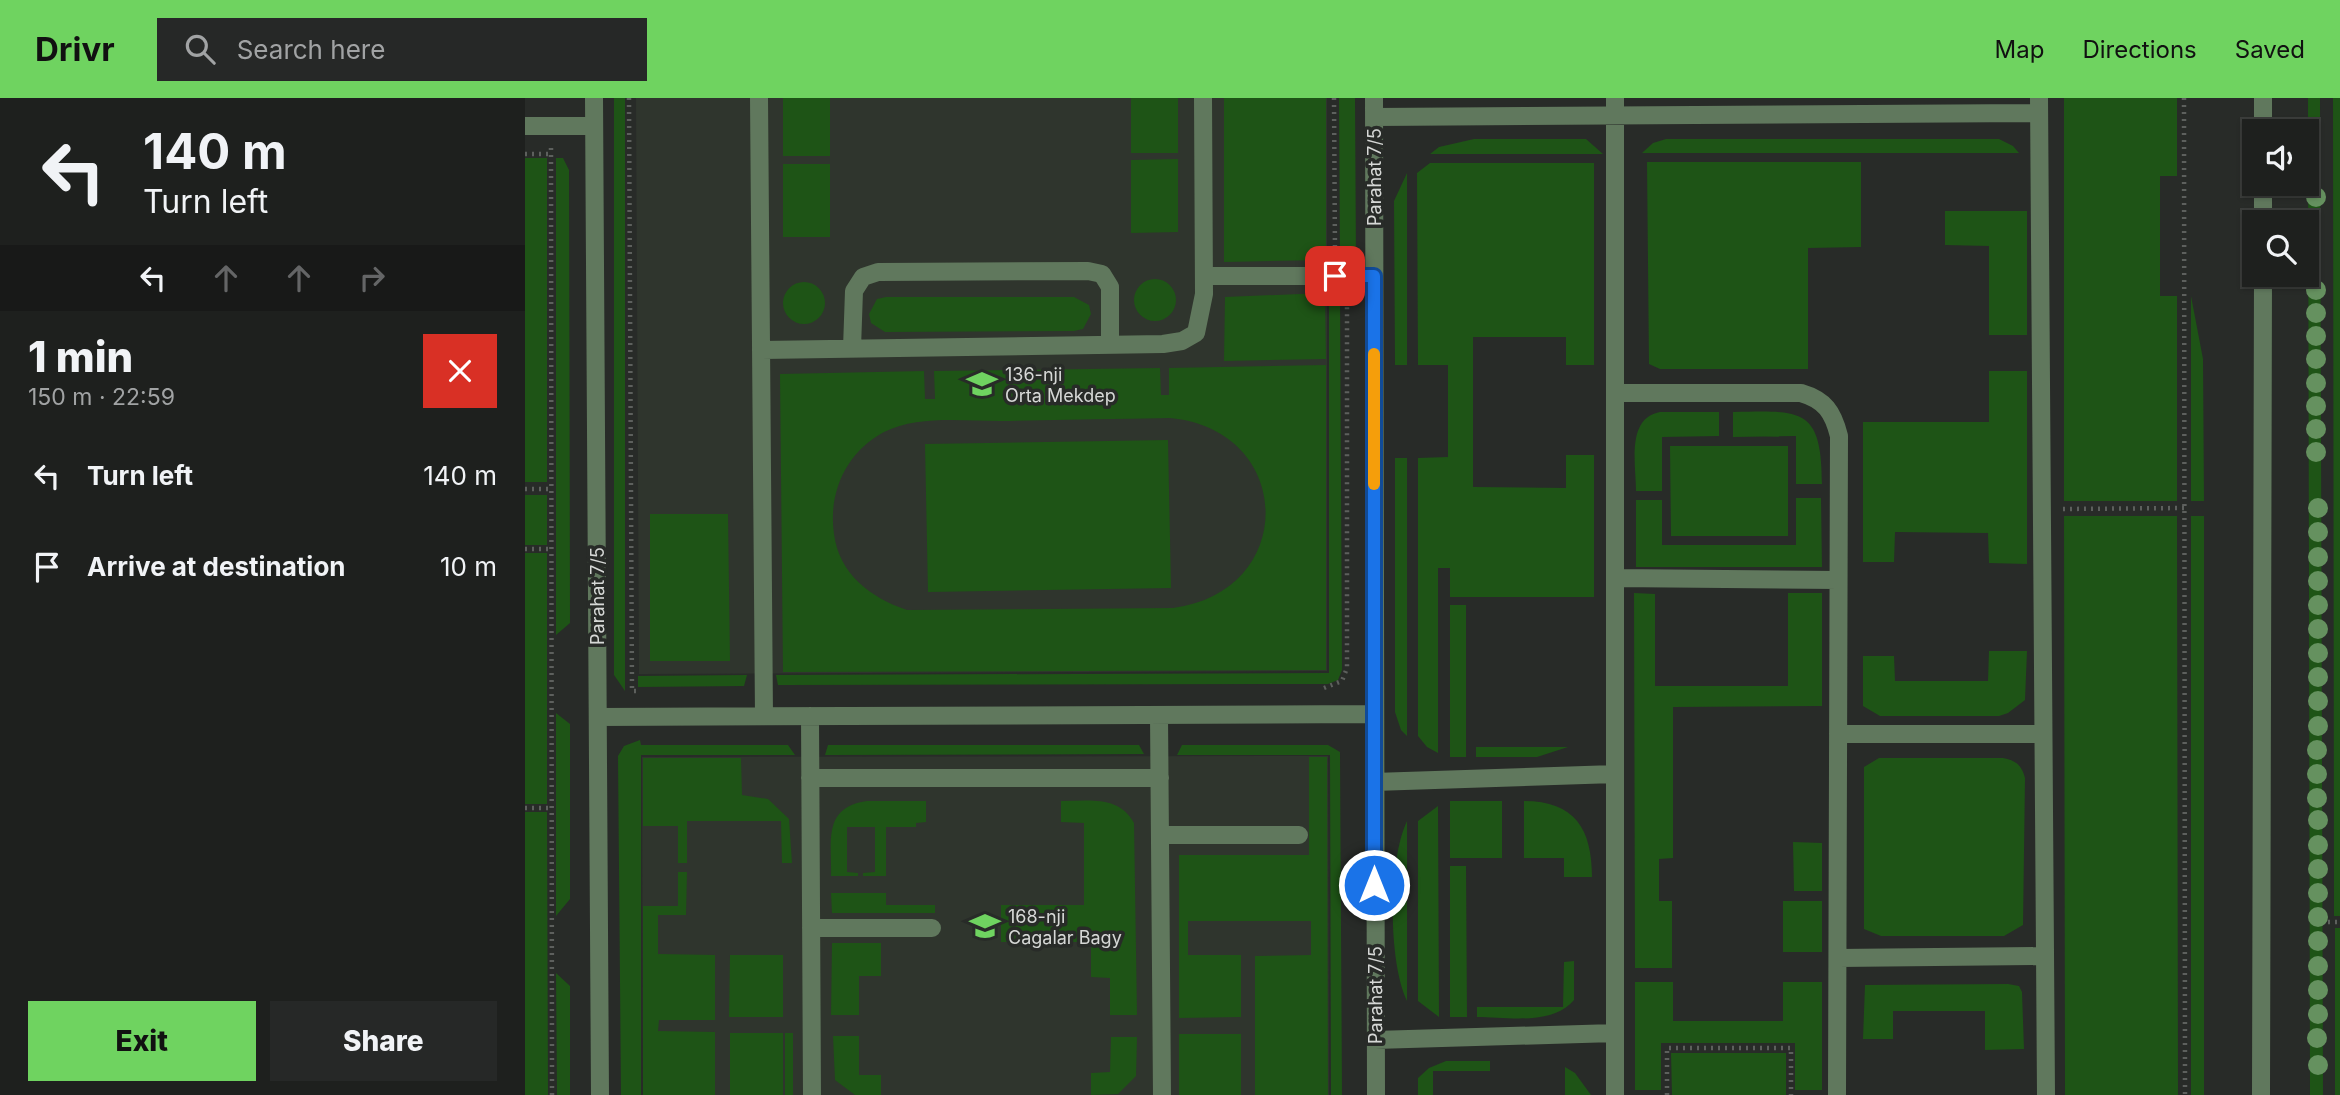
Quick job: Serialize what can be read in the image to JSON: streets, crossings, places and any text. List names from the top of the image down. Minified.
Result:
{"streets":{"street":["Parahat 7/5"]},"places":{"school or university":["136-nji Orta Mekdep","168-nji Cagalar Bagy"]},"page":{"header":"Drivr","search":"Search here","nav":["Map","Directions","Saved"],"turn":["140 m","Turn left"],"heading":["1 min","150 m · 22:59"],"list":[{"name":"Turn left","value":"140 m"},{"name":"Arrive at destination","value":"10 m"}],"buttons":["Exit","Share"]}}
